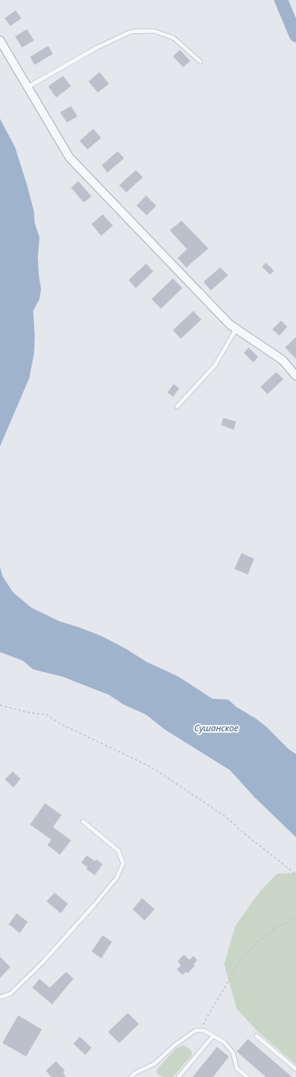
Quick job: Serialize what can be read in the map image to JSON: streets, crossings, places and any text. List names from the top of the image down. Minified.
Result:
{"water":["Сушанское"]}
